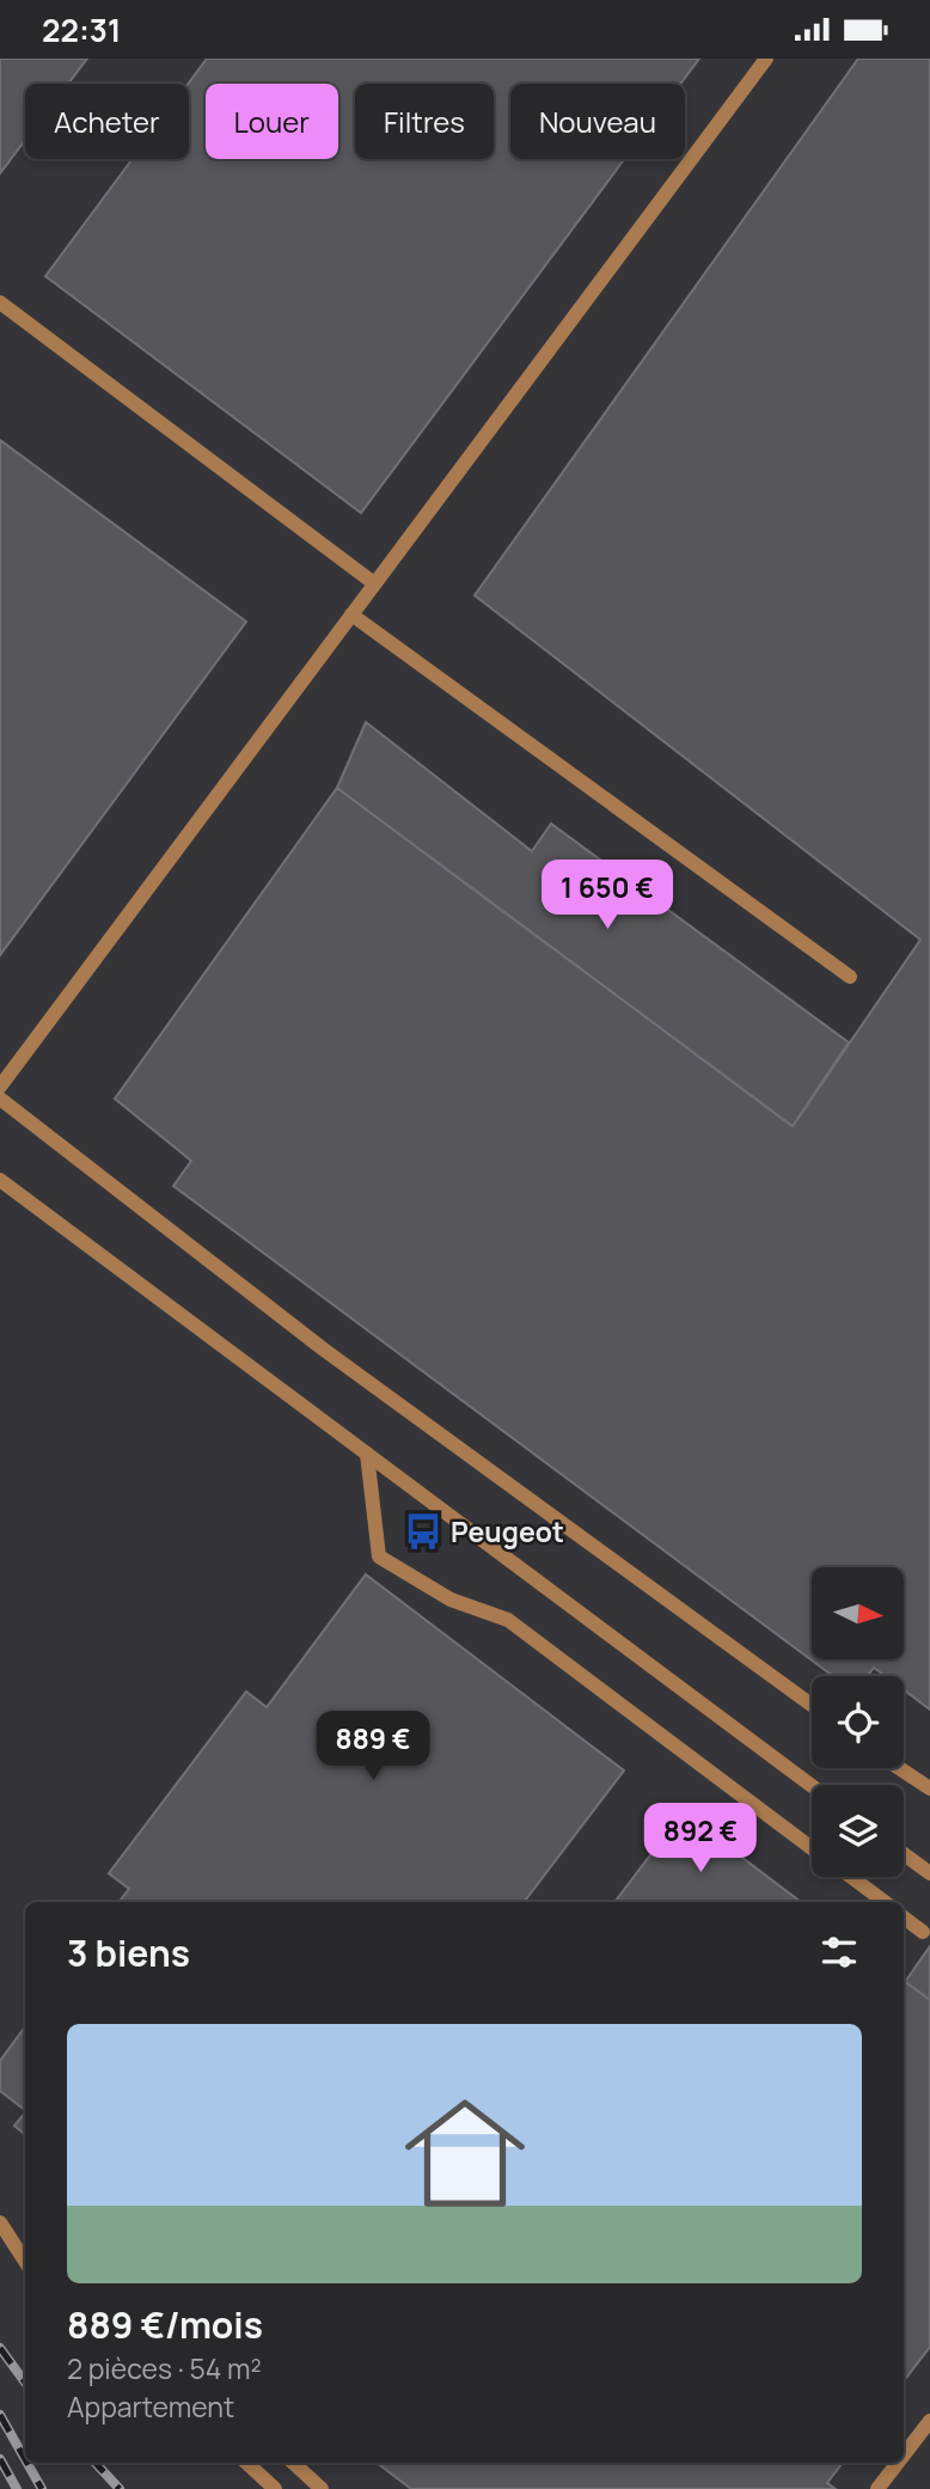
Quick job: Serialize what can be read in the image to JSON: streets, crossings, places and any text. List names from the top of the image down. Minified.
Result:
{"places":{"bus stop":["Peugeot"]},"north":"right","page":{"status":"22:31","chip":["Acheter","Louer","Filtres","Nouveau"],"price":["1 650 €","889 €","892 €"],"heading":"3 biens","list":[{"name":"889 €/mois","note":"2 pièces · 54 m² · Appartement"}]}}
